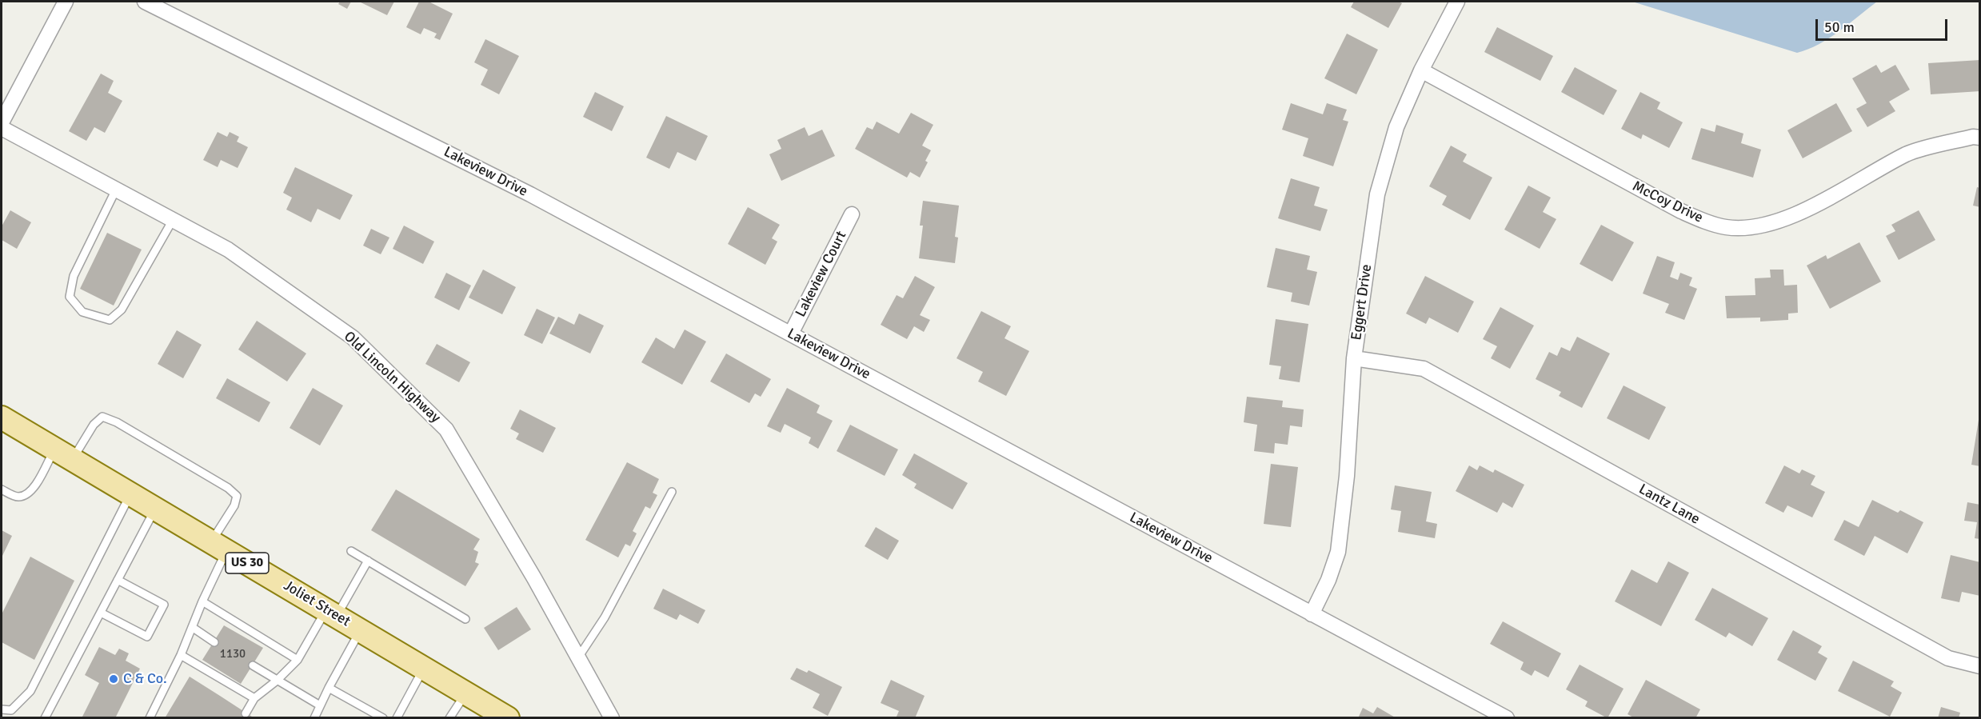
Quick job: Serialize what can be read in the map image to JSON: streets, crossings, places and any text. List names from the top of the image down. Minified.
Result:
{"streets":{"main road":["US 30","Joliet Street"],"street":["Lakeview Drive","McCoy Drive","Lakeview Court","Eggert Drive","Old Lincoln Highway","Lantz Lane"]},"crossings":[["Lakeview Drive","Lakeview Court"],["Lakeview Drive","Eggert Drive"],["McCoy Drive","Eggert Drive"],["Eggert Drive","Lantz Lane"]],"places":["C & Co."],"house_numbers":["1130"],"scale_bar":"50 m"}
